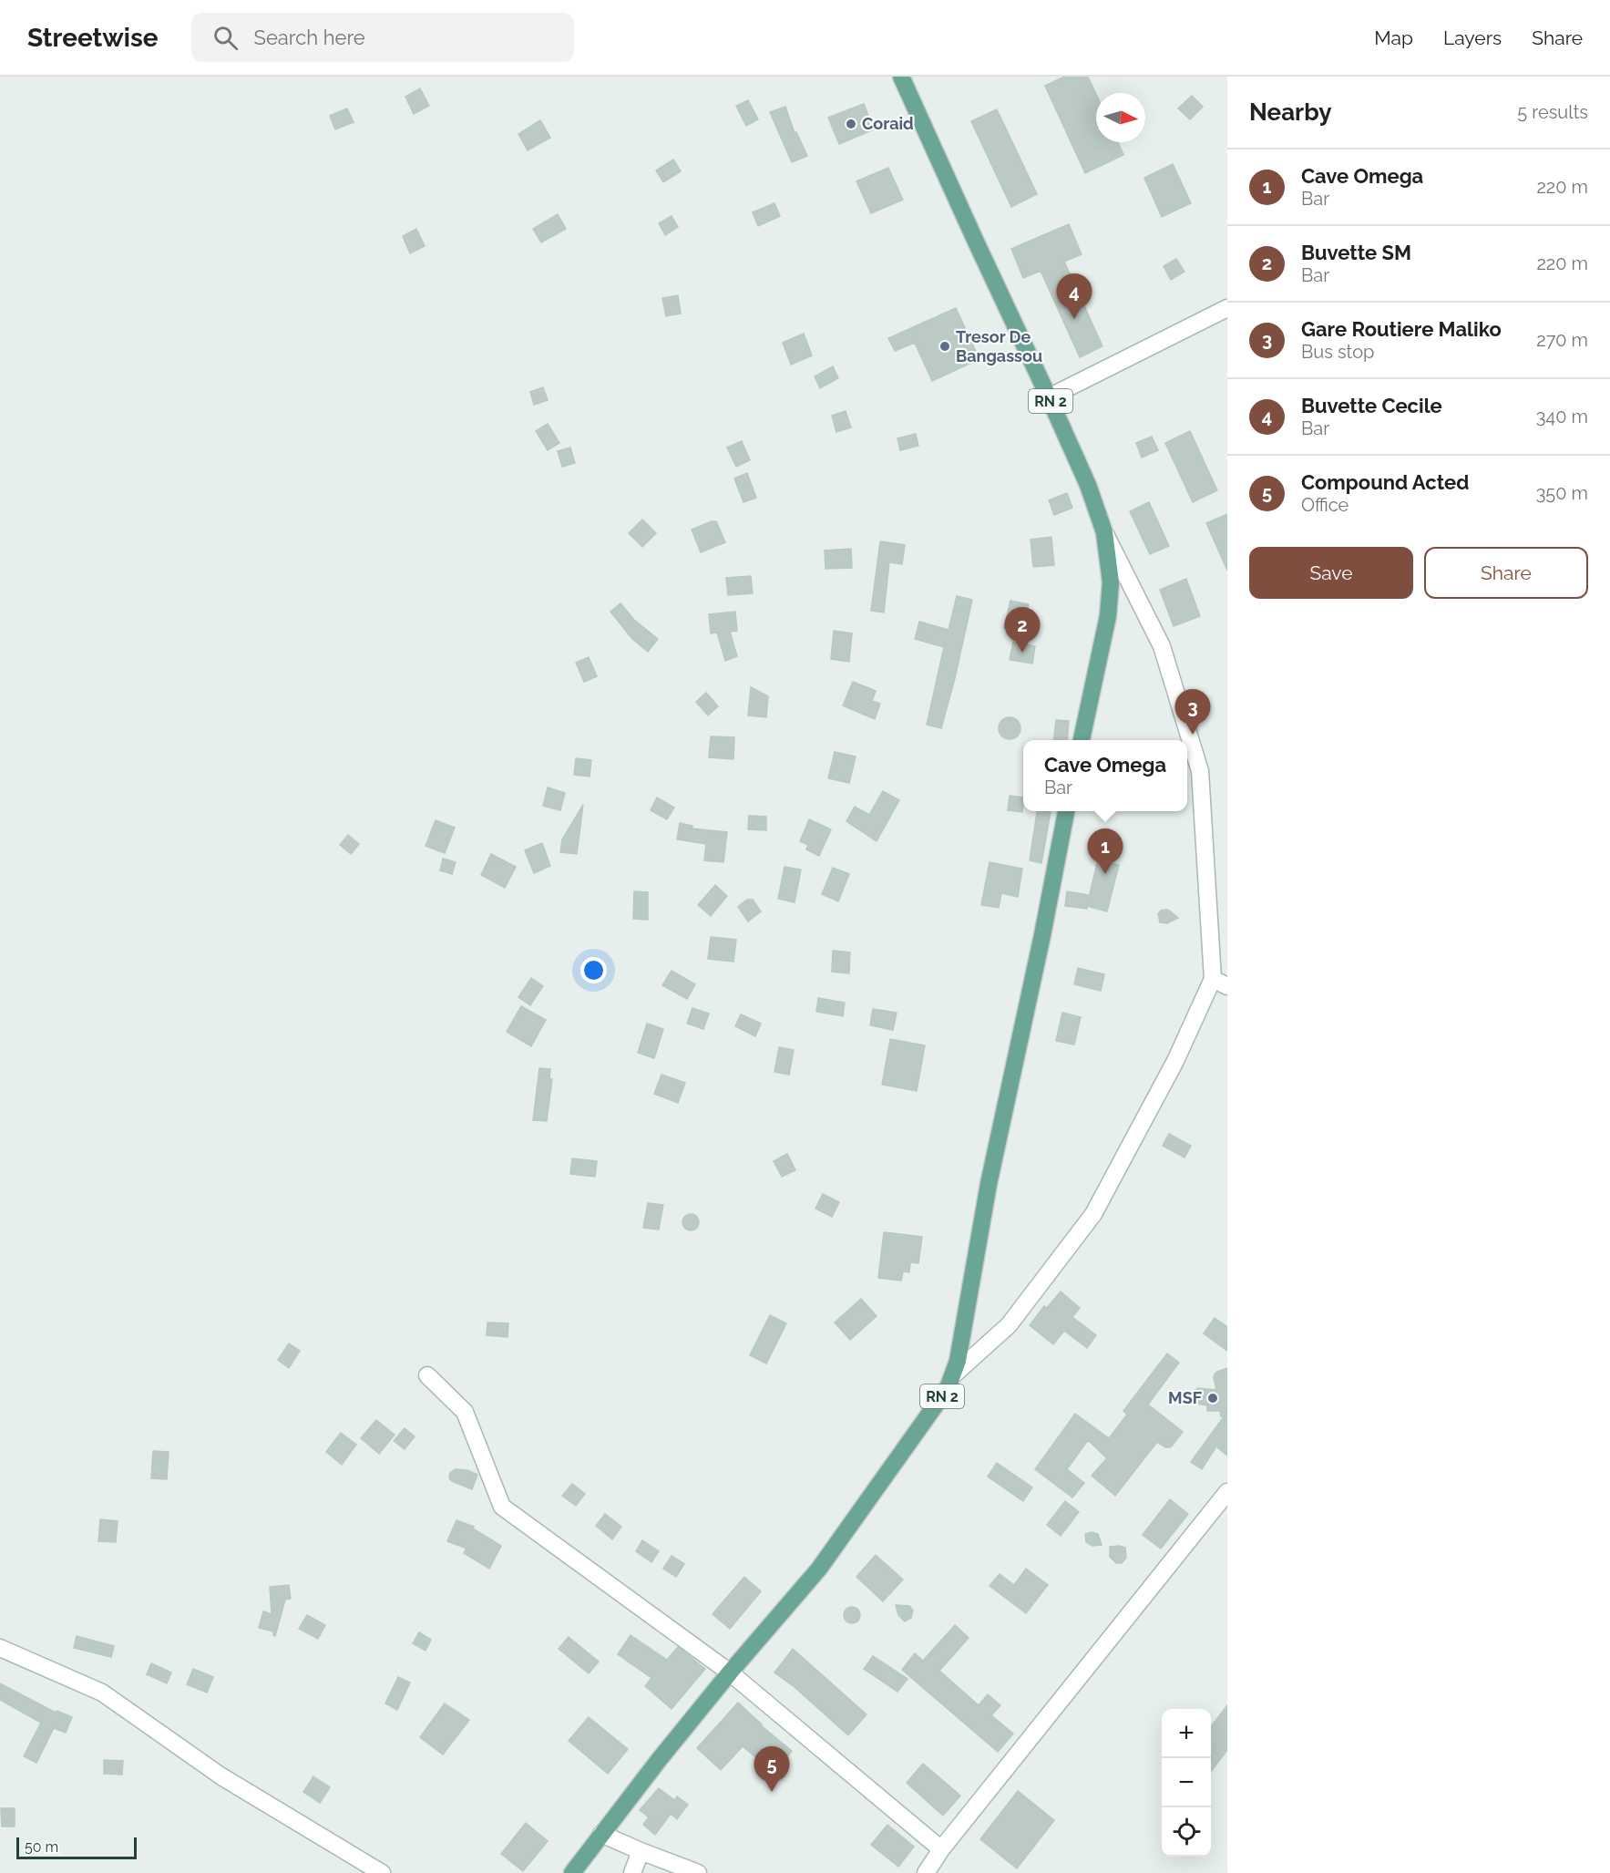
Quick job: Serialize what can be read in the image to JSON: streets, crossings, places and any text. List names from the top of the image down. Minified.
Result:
{"streets":{"main road":["RN 2"]},"places":["Coraid","Tresor De Bangassou","MSF"],"scale_bar":"50 m","north":"right","page":{"header":"Streetwise","search":"Search here","nav":["Map","Layers","Share"],"heading":["Nearby","5 results"],"list":[{"mark":"1","name":"Cave Omega","note":"Bar","value":"220 m"},{"mark":"2","name":"Buvette SM","note":"Bar","value":"220 m"},{"mark":"3","name":"Gare Routiere Maliko","note":"Bus stop","value":"270 m"},{"mark":"4","name":"Buvette Cecile","note":"Bar","value":"340 m"},{"mark":"5","name":"Compound Acted","note":"Office","value":"350 m"}],"pins":["4","2","3","1","5"],"buttons":["Save","Share"],"popup":["Cave Omega","Bar"],"map_buttons":["+","−"],"scale":"50 m"}}
